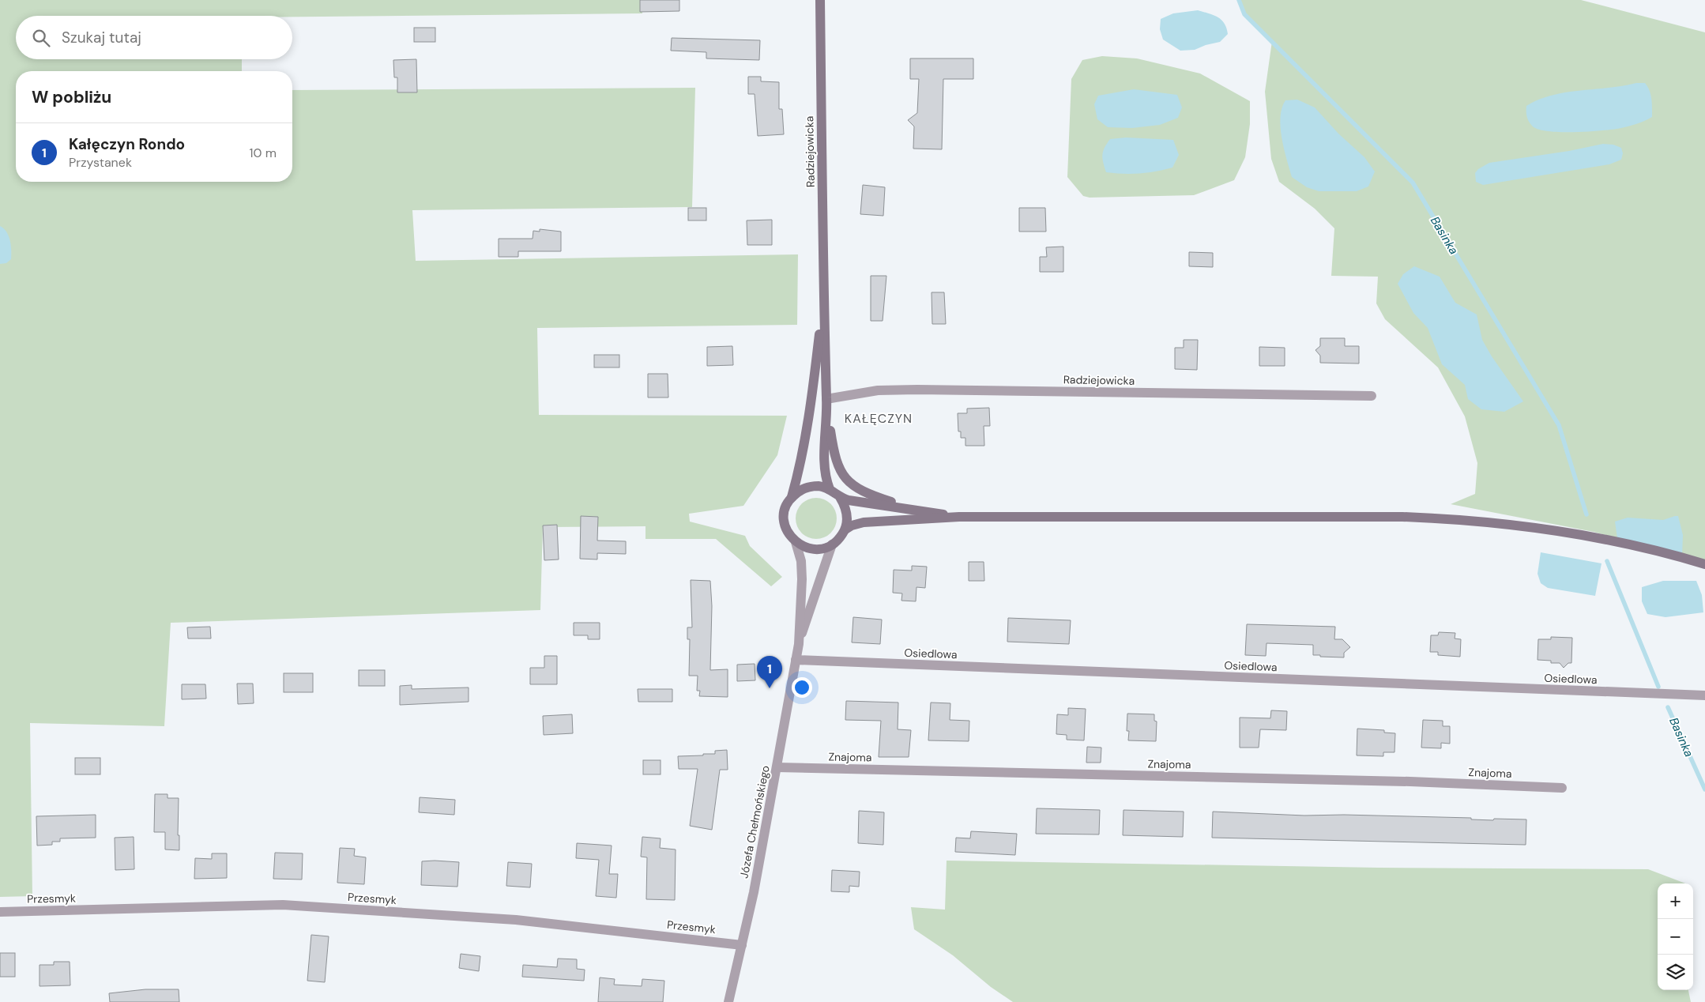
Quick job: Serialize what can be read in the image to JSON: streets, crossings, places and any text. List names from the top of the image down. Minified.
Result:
{"streets":{"main road":["Radziejowicka"],"street":["Osiedlowa","Znajoma","Józefa Chełmońskiego","Przesmyk"]},"crossings":[["Radziejowicka","Józefa Chełmońskiego"],["Osiedlowa","Józefa Chełmońskiego"],["Znajoma","Józefa Chełmońskiego"],["Józefa Chełmońskiego","Przesmyk"]],"districts":["KAŁĘCZYN"],"water":["Basinka"],"page":{"search":"Szukaj tutaj","heading":"W pobliżu","list":[{"mark":"1","name":"Kałęczyn Rondo","note":"Przystanek","value":"10 m"}],"pins":"1","map_buttons":["+","−"]}}
